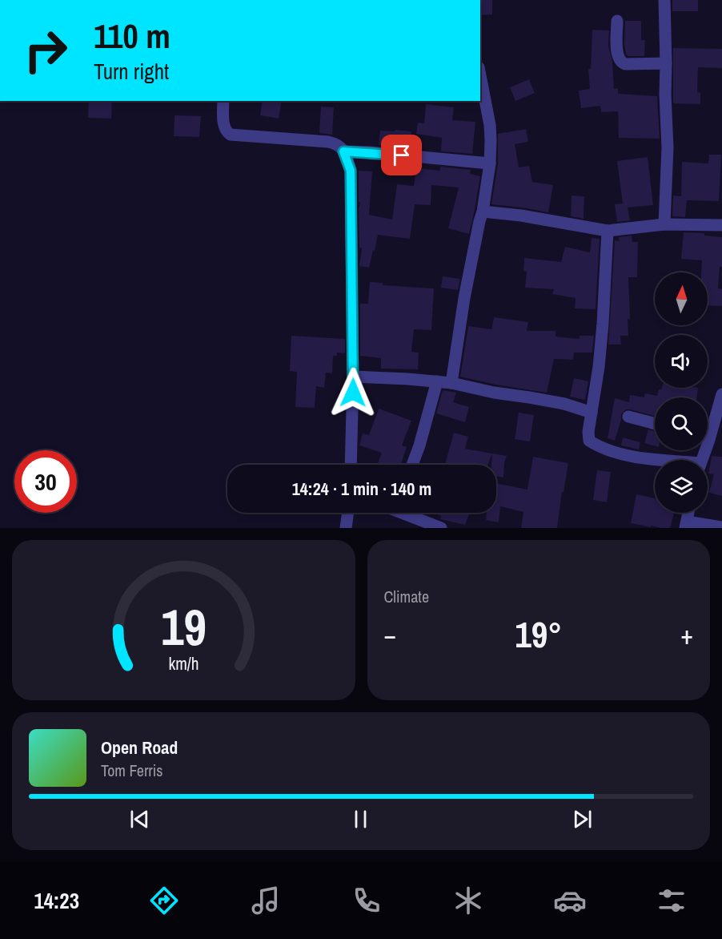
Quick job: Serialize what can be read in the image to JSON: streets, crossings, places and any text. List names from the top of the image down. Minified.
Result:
{"north":"top","page":{"turn":["110 m","Turn right"],"limit":"30","trip":"14:24 · 1 min · 140 m","tile":"Climate","heat":["−","19°","+"],"song":["Open Road","Tom Ferris"],"tabs":"14:23","gauge":["19","km/h"]}}
